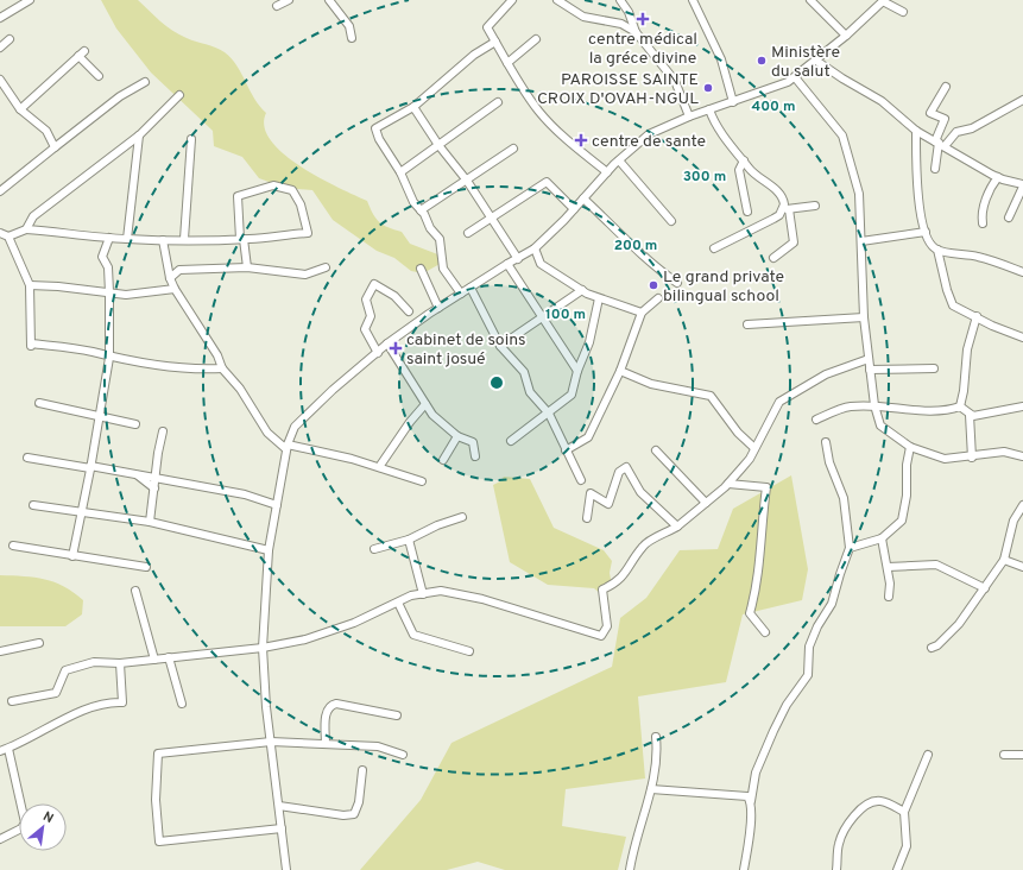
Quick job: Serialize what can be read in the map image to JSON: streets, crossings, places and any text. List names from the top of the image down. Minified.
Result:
{"places":{"health":["centre médical la gréce divine","centre de sante","cabinet de soins saint josué"],"other":["Ministère du salut","PAROISSE SAINTE CROIX D'OVAH-NGUL","Le grand private bilingual school"]},"north":"top right","rings":["400 m","300 m","200 m","100 m"]}
